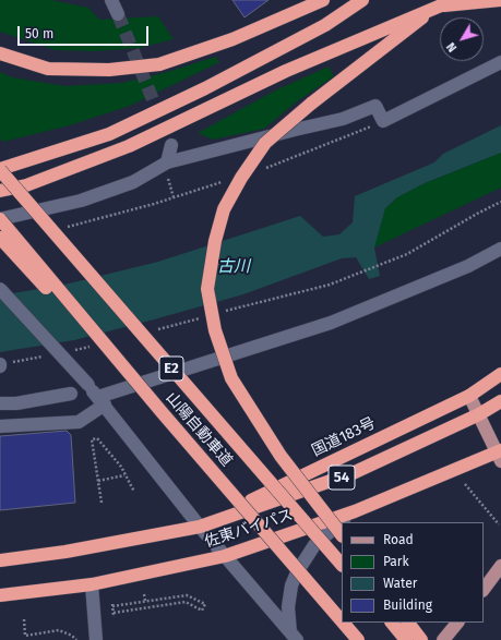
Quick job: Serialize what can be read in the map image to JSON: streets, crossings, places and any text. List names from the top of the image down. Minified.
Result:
{"streets":{"highway":["E2","山陽自動車道","国道183号","54","佐東バイパス"]},"crossings":[["国道183号","佐東バイパス"],["54","佐東バイパス"]],"water":["古川"],"legend":["Road","Park","Water","Building"],"scale_bar":"50 m","north":"bottom left"}
